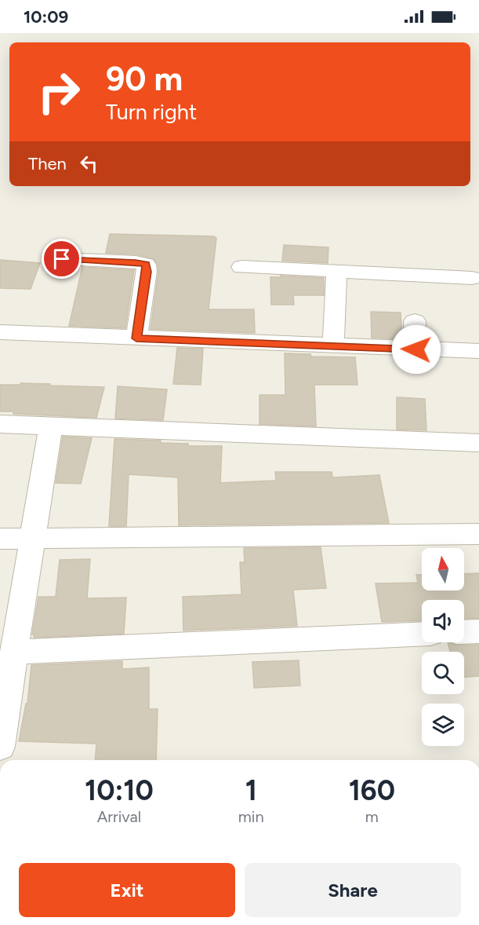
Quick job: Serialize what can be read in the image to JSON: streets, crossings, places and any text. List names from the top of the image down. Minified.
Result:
{"north":"top","page":{"status":"10:09","turn":["90 m","Turn right"],"then":"Then","eta":["10:10","Arrival","1","min","160","m"],"buttons":["Exit","Share"]}}
